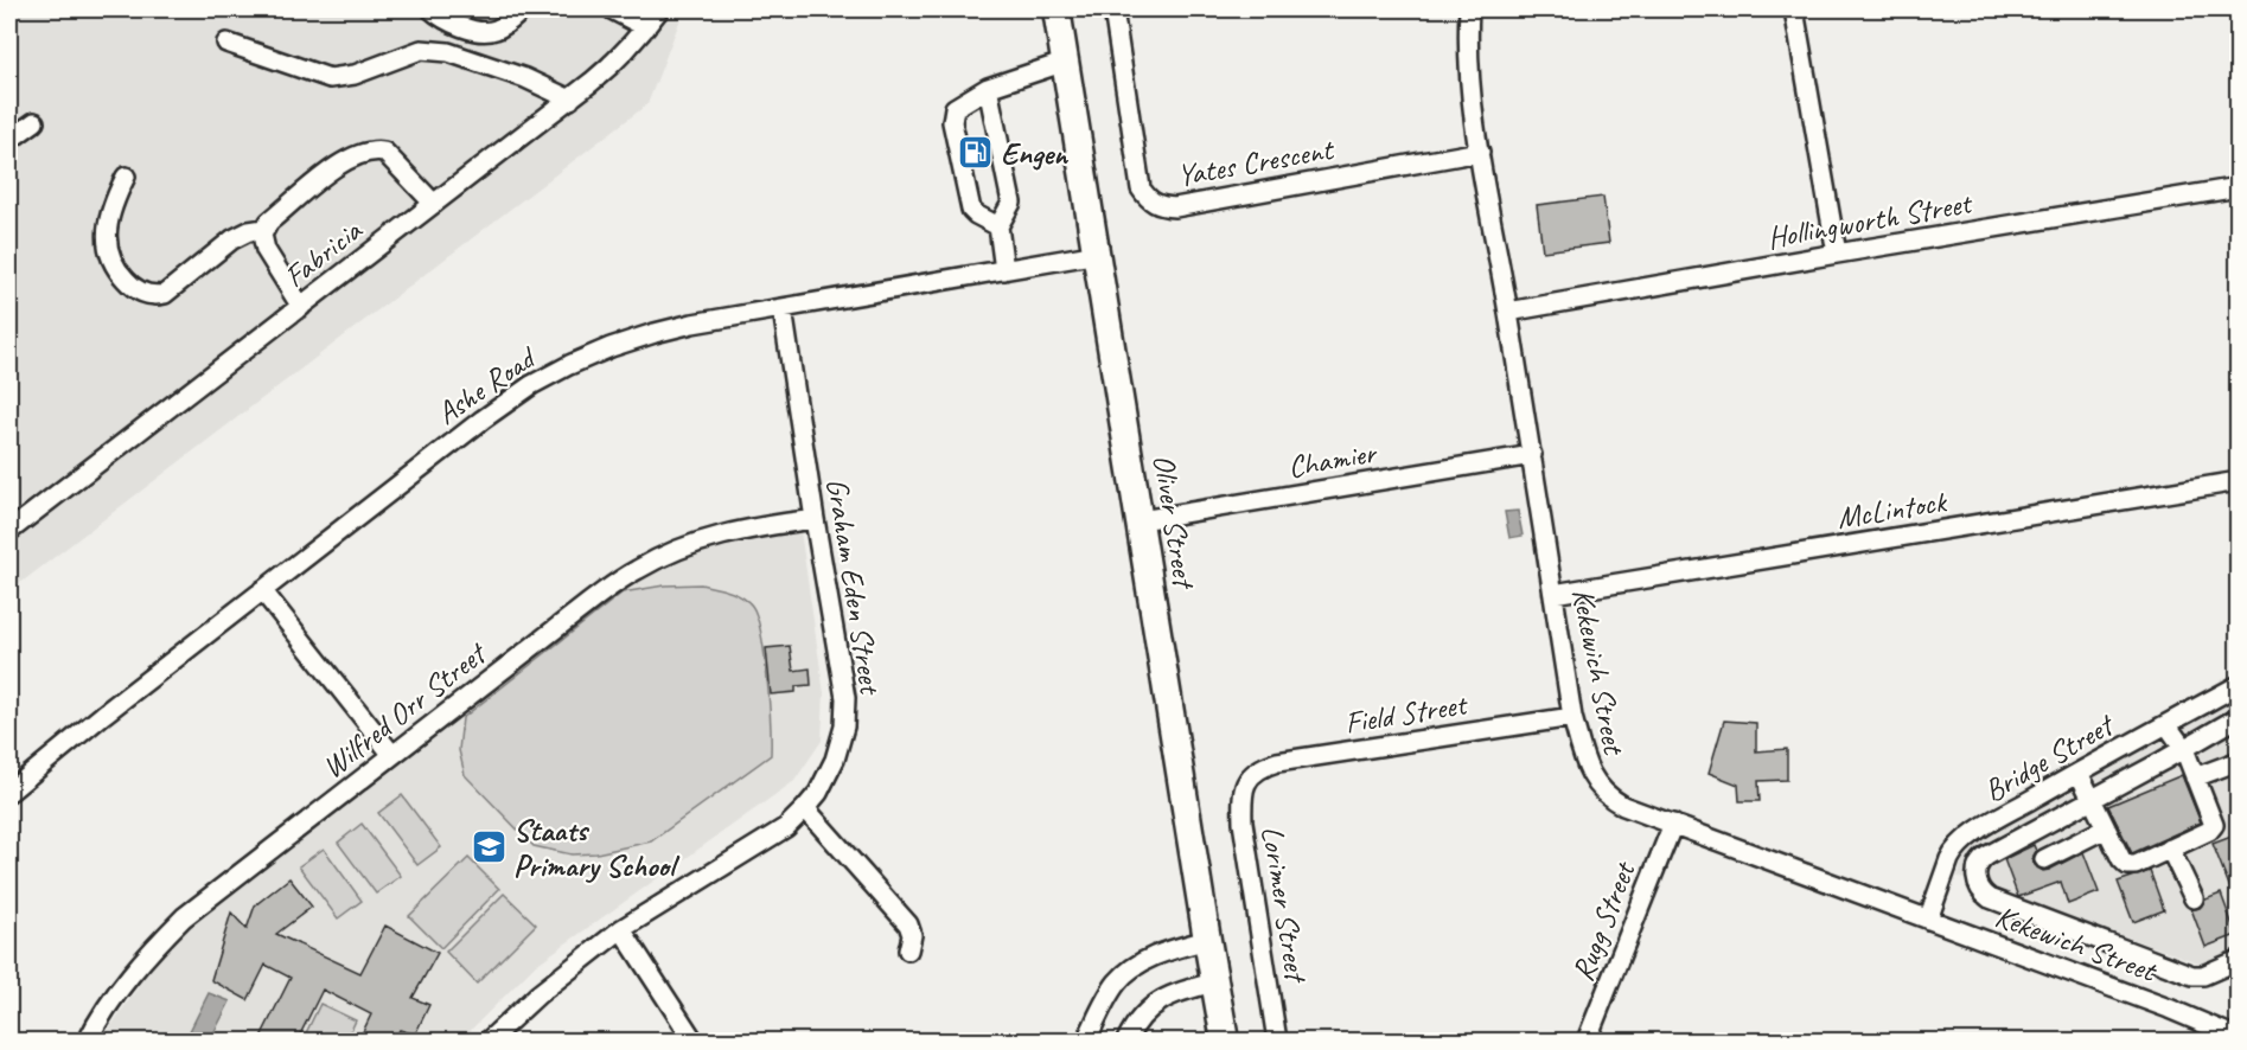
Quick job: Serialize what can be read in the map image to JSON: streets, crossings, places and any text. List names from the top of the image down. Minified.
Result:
{"streets":{"highway":["Oliver Street"],"street":["Yates Crescent","Hollingworth Street","Fabricia","Ashe Road","Chamier","McLintock","Graham Eden Street","Kekewich Street","Wilfred Orr Street","Field Street","Bridge Street","Lorimer Street","Rugg Street"]},"crossings":[["Yates Crescent","Kekewich Street"],["Hollingworth Street","Kekewich Street"],["Ashe Road","Oliver Street"],["Ashe Road","Graham Eden Street"],["Chamier","Oliver Street"],["Chamier","Kekewich Street"],["McLintock","Kekewich Street"],["Graham Eden Street","Wilfred Orr Street"],["Kekewich Street","Field Street"],["Kekewich Street","Bridge Street"],["Kekewich Street","Rugg Street"],["Field Street","Lorimer Street"]],"places":{"fuel station":["Engen"],"school or university":["Staats Primary School"]}}
